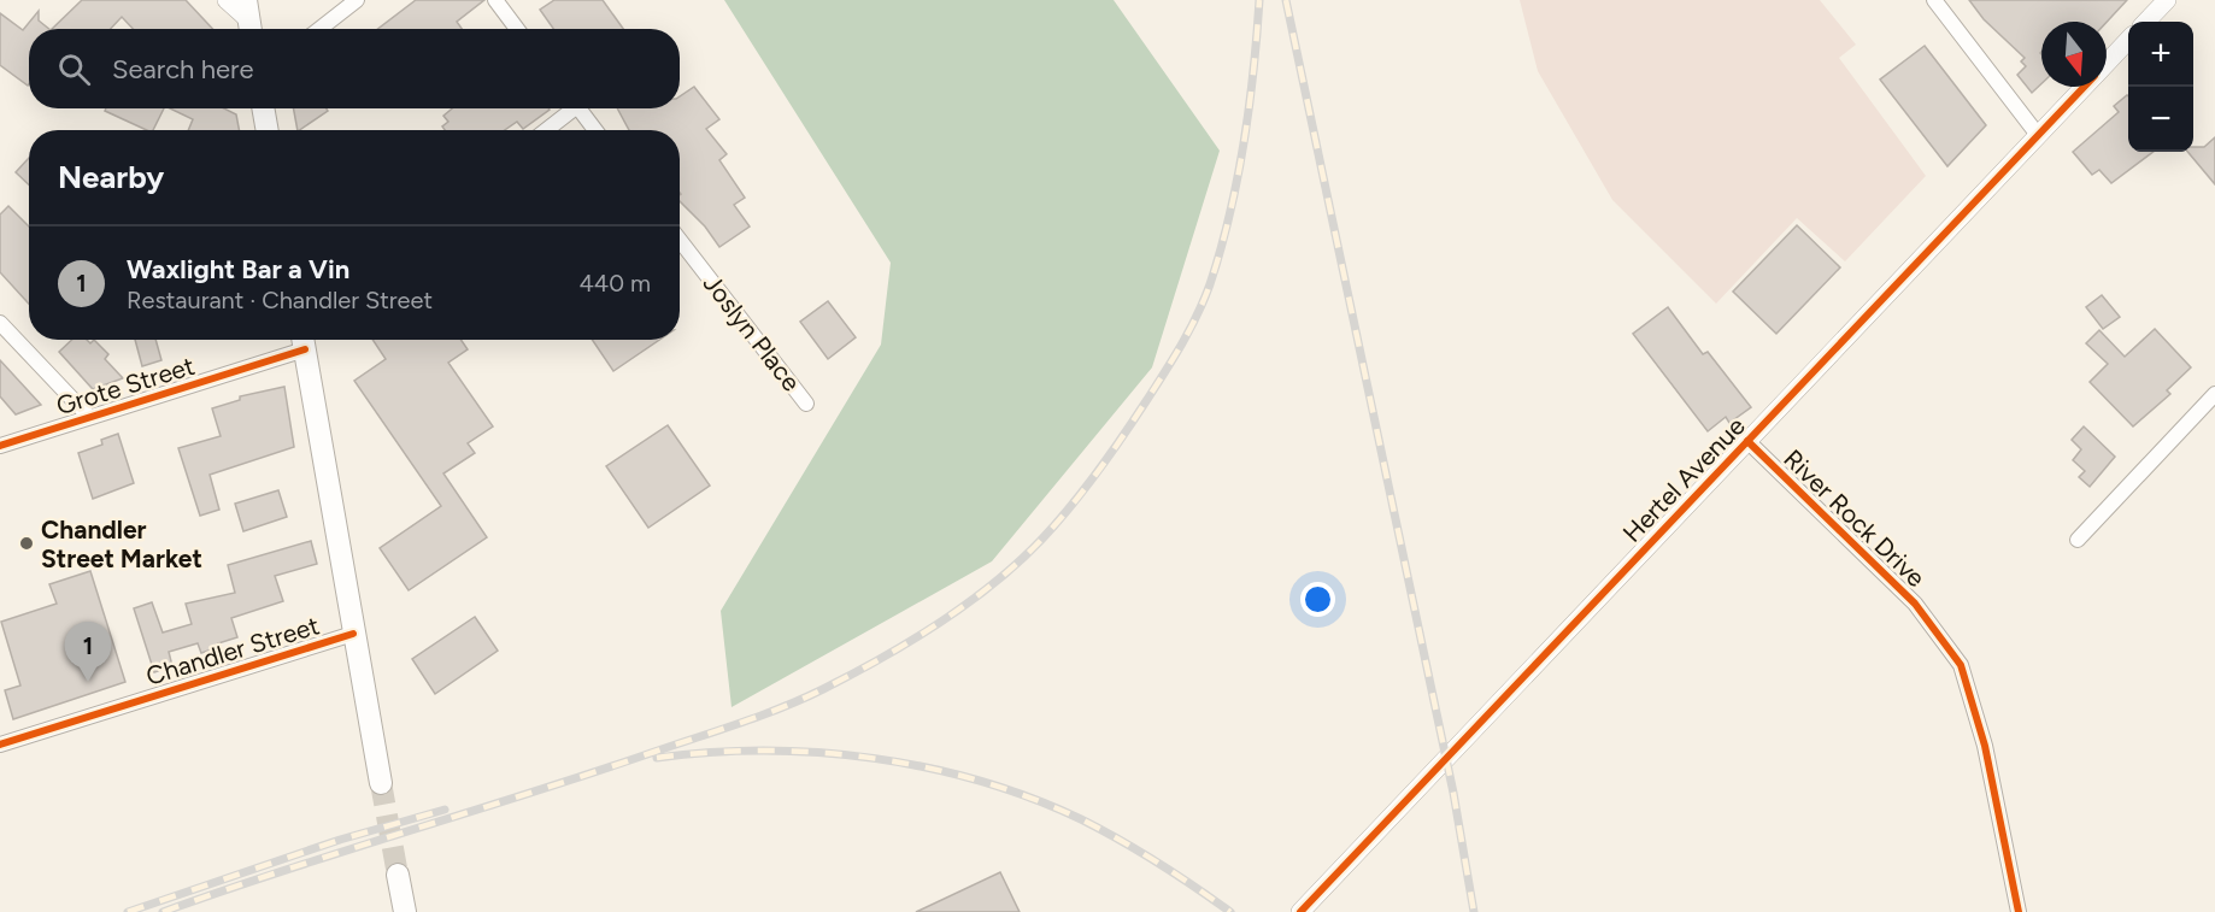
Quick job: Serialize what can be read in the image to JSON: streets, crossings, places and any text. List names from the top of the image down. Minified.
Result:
{"streets":{"street":["Joslyn Place","Grote Street","Hertel Avenue","River Rock Drive","Chandler Street"]},"crossings":[["Hertel Avenue","River Rock Drive"]],"places":["Chandler Street Market"],"north":"bottom","page":{"map_buttons":["+","−"],"search":"Search here","heading":"Nearby","list":[{"mark":"1","name":"Waxlight Bar a Vin","note":"Restaurant · Chandler Street","value":"440 m"}],"pins":"1"}}
